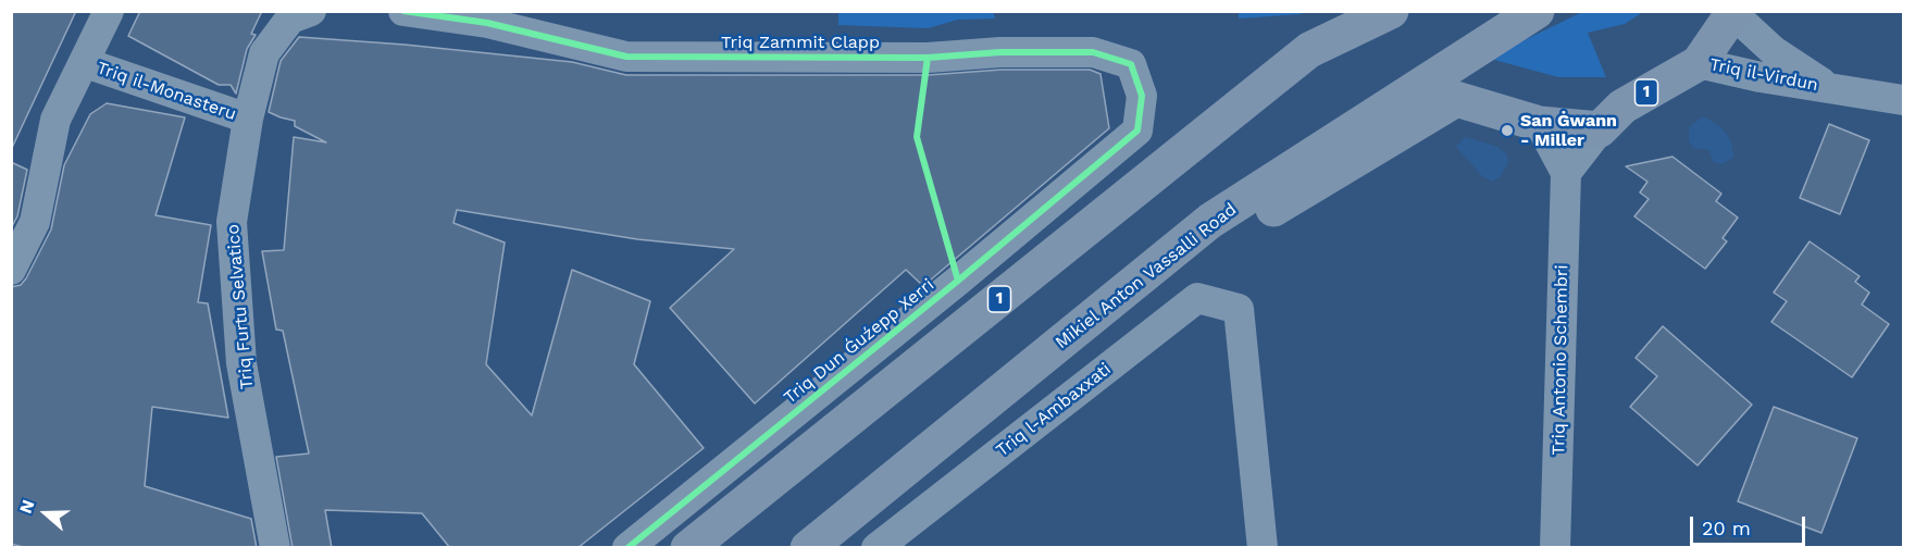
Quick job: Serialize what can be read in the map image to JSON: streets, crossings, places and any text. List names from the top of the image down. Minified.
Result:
{"streets":{"highway":["1","Mikiel Anton Vassalli Road"],"street":["Triq Zammit Clapp","Triq il-Virdun","Triq il-Monasteru","Triq Furtu Selvatico","Triq Dun Ǵuźepp Xerri","Triq Antonio Schembri","Triq l-Ambaxxati"]},"crossings":[["Triq Zammit Clapp","Triq Dun Ǵuźepp Xerri"],["Triq il-Virdun","1"],["Triq il-Monasteru","Triq Furtu Selvatico"]],"places":["San Ġwann - Miller"],"scale_bar":"20 m","north":"left"}
